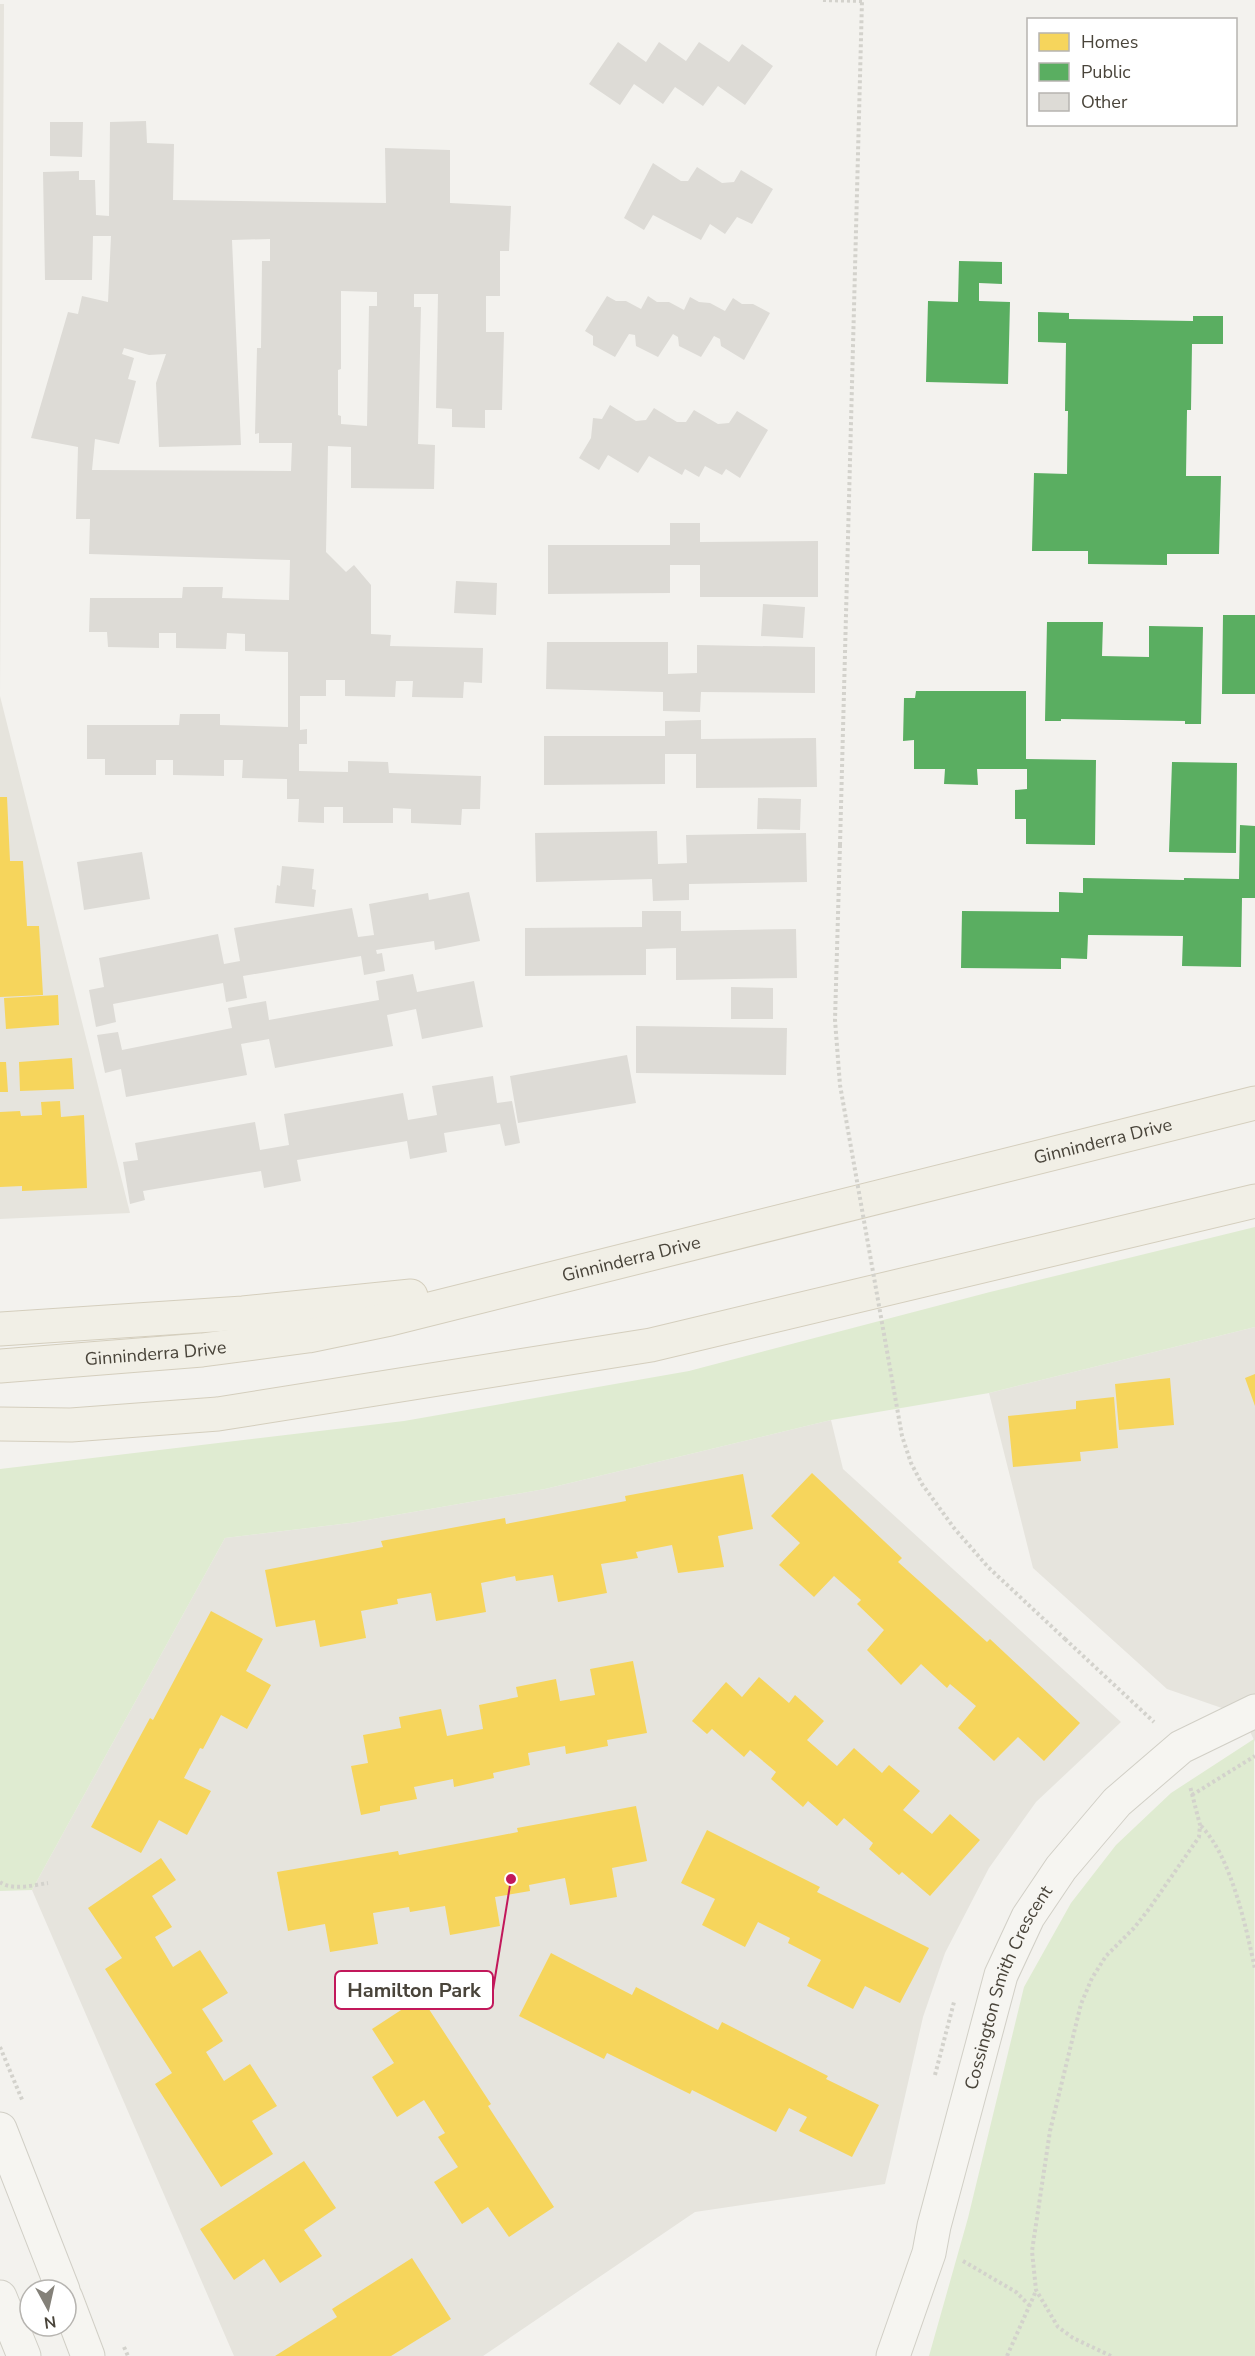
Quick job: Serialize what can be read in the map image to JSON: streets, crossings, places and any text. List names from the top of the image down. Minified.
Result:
{"streets":{"main road":["Ginninderra Drive"],"street":["Cossington Smith Crescent"]},"places":["Hamilton Park"],"legend":["Homes","Public","Other"],"north":"bottom"}
